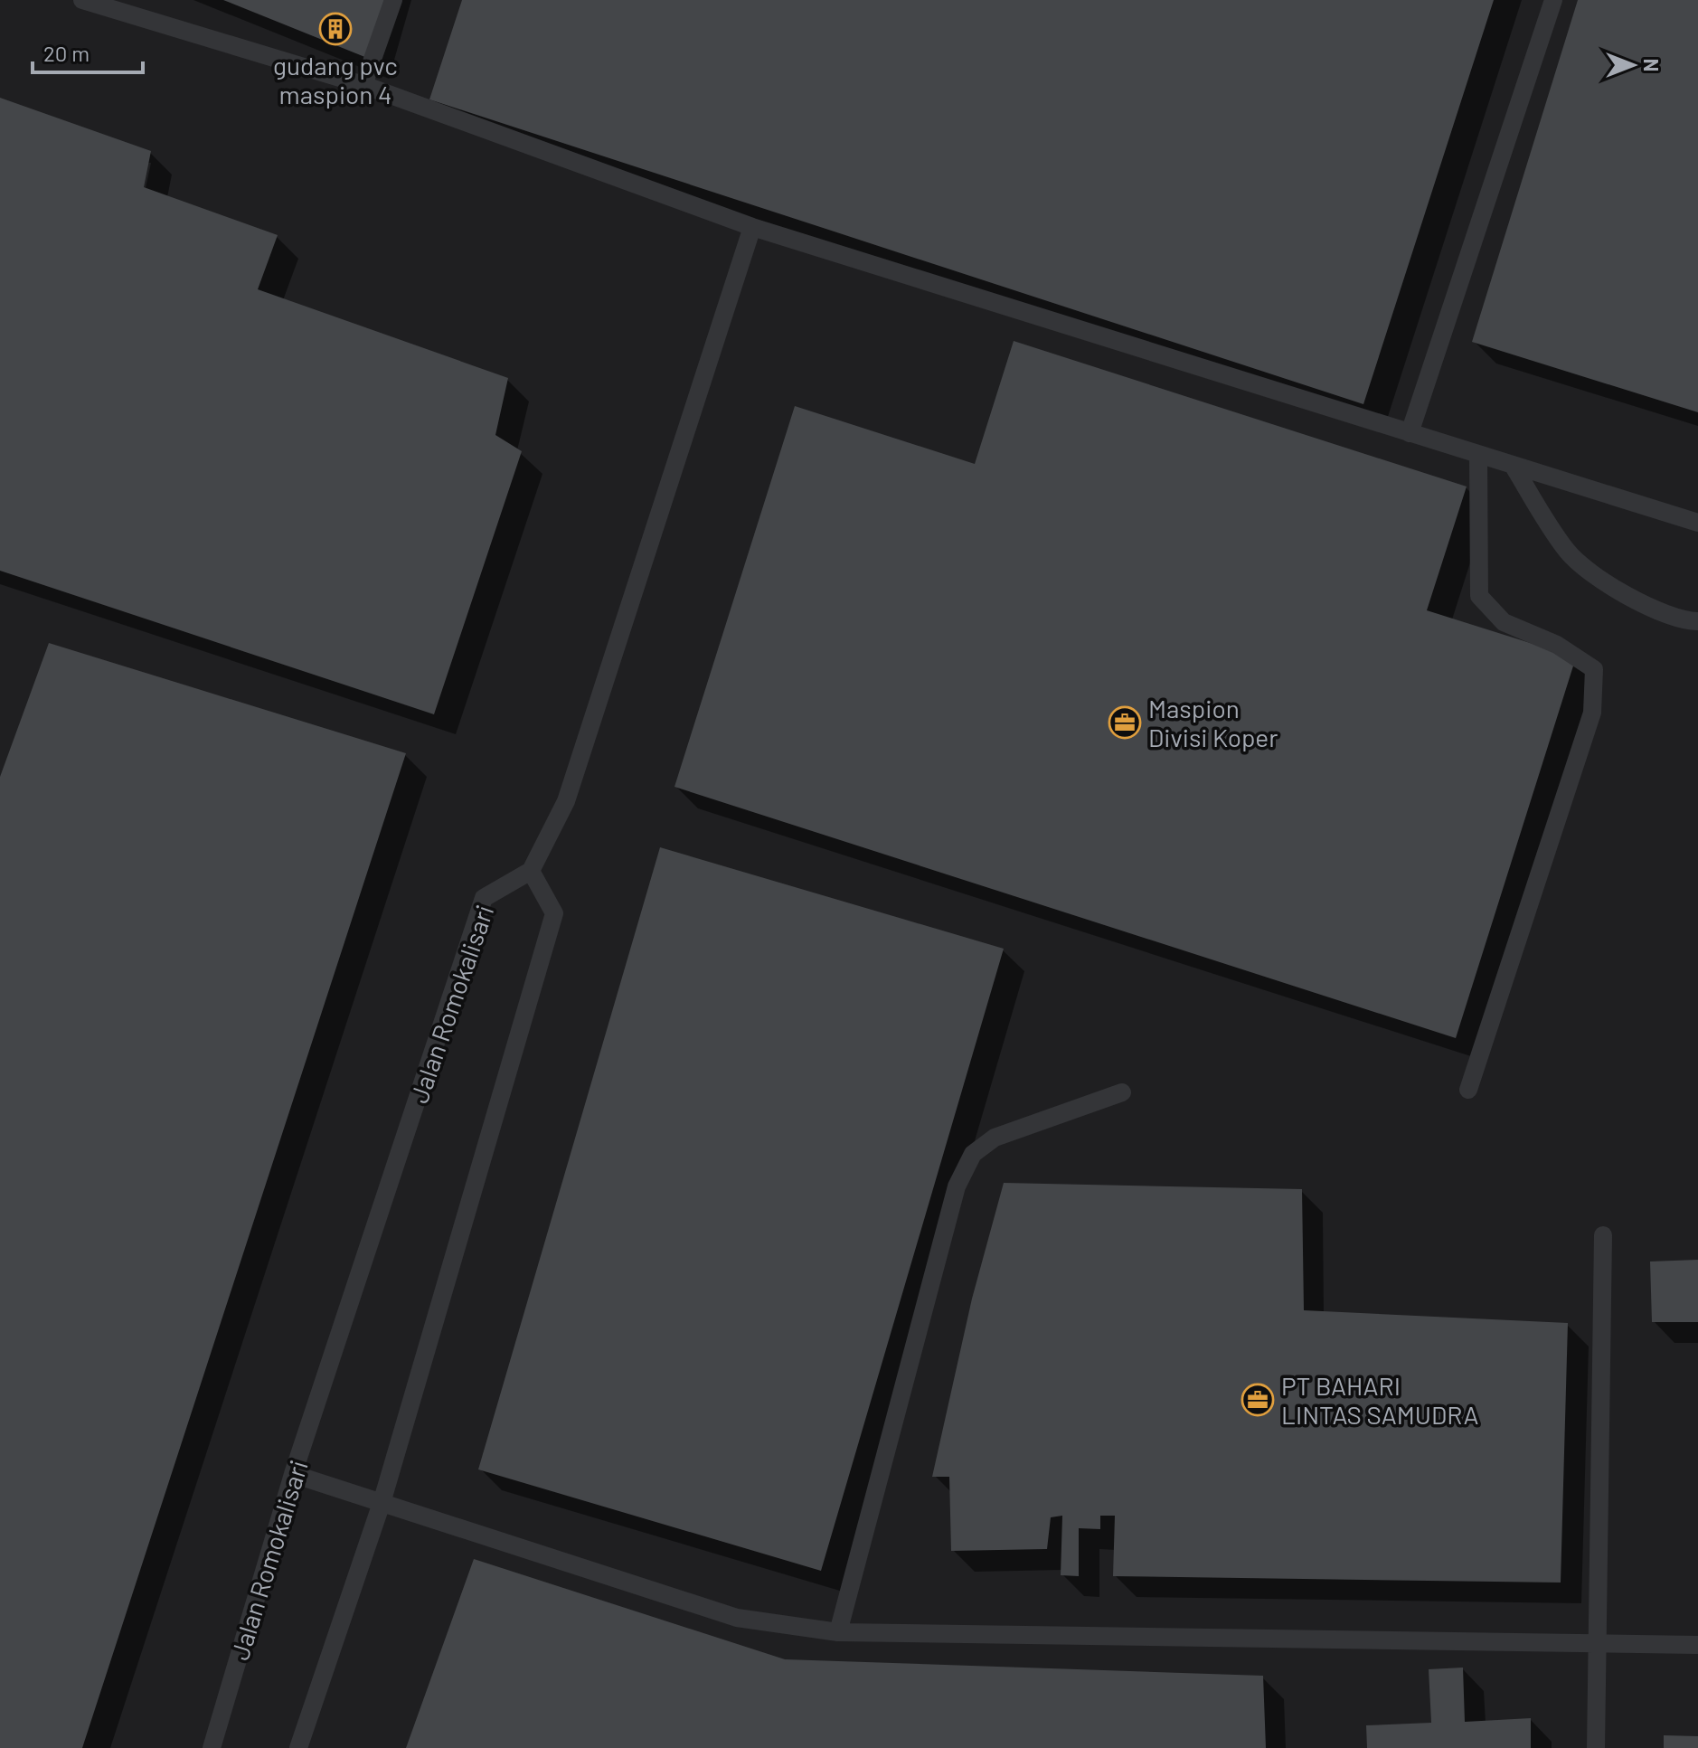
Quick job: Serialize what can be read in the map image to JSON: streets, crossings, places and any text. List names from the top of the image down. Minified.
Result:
{"streets":{"lane":["Jalan Romokalisari"]},"places":{"building":["gudang pvc maspion 4"],"office":["Maspion Divisi Koper","PT BAHARI LINTAS SAMUDRA"]},"scale_bar":"20 m","north":"right"}
